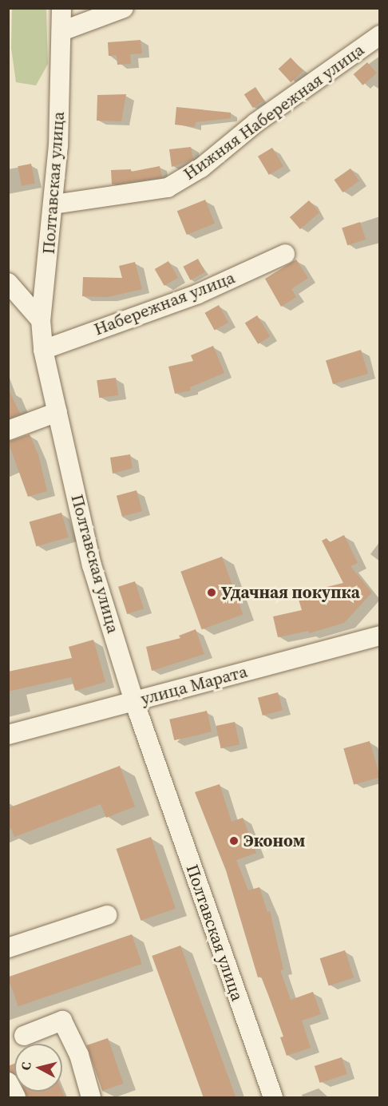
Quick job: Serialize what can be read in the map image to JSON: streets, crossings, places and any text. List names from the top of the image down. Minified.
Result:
{"streets":{"street":["Нижняя Набережная улица","Полтавская улица","Набережная улица","улица Марата"]},"crossings":[["Нижняя Набережная улица","Полтавская улица"],["Полтавская улица","Набережная улица"],["Полтавская улица","улица Марата"]],"places":["Удачная покупка","Эконом"],"north":"left"}
